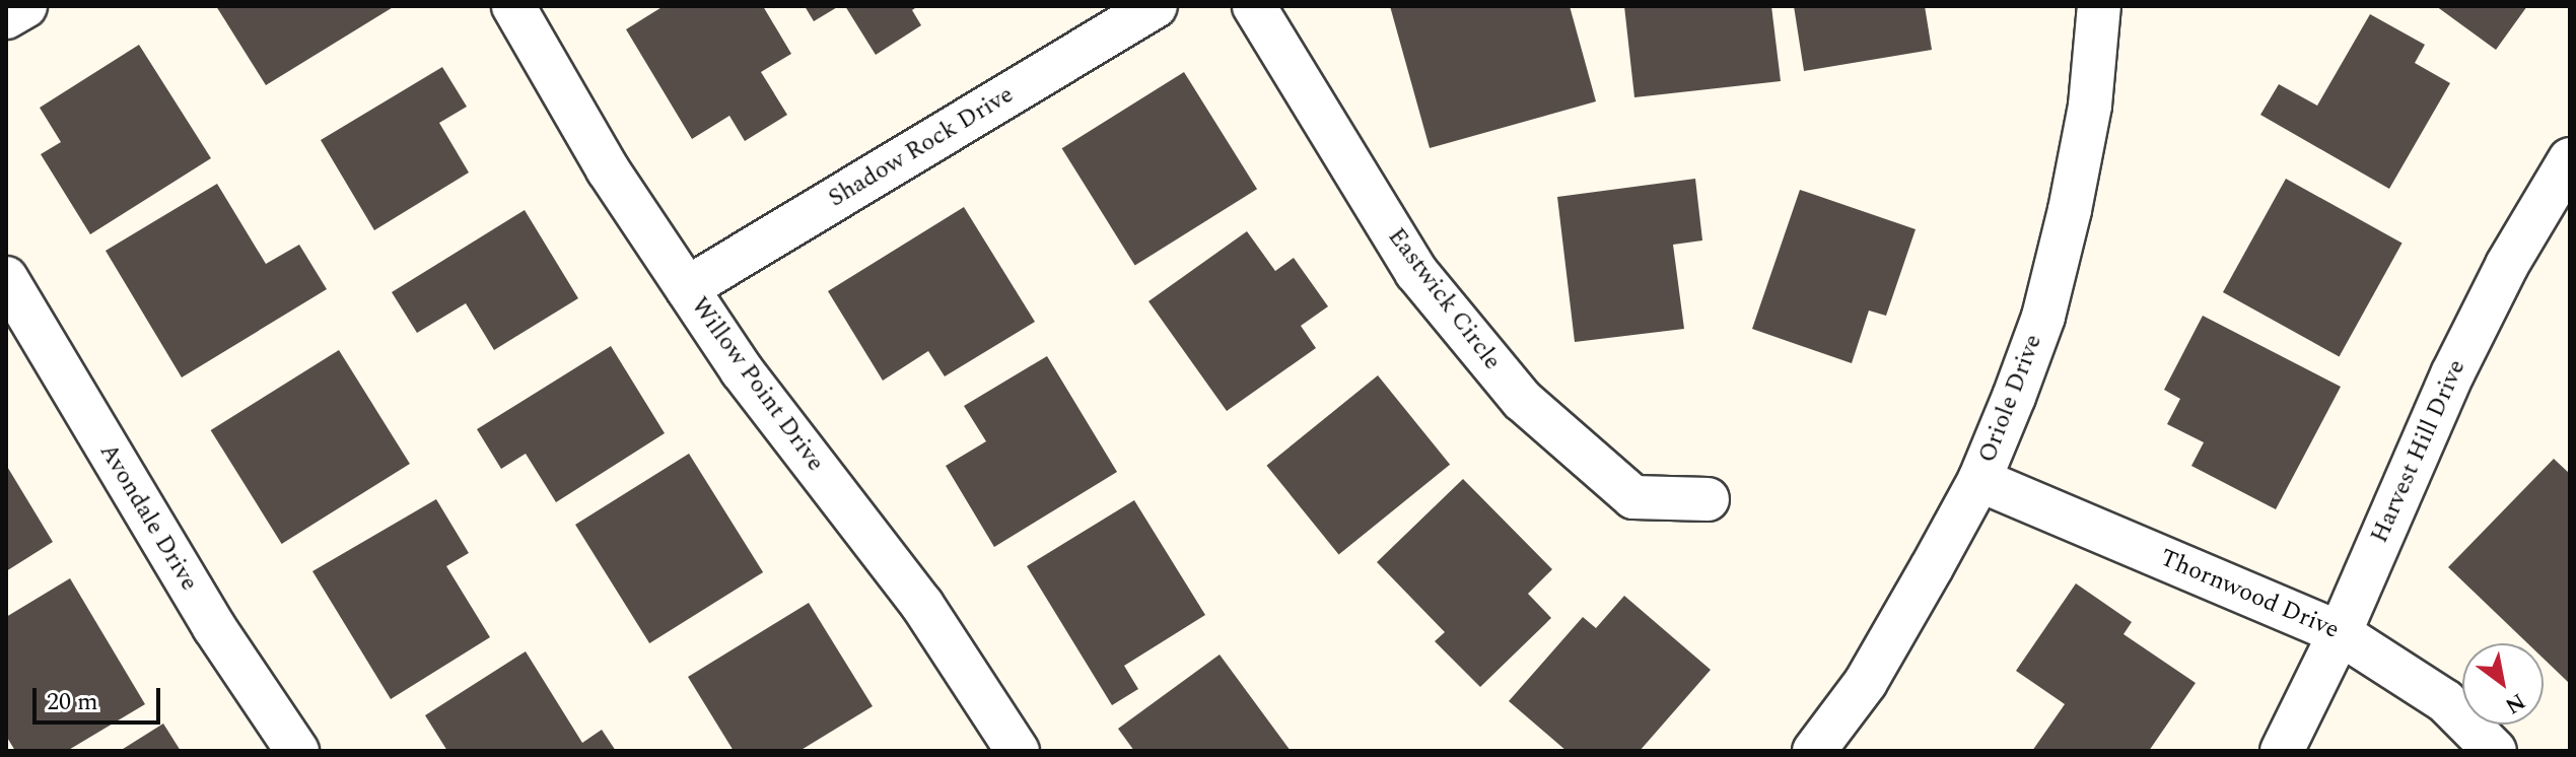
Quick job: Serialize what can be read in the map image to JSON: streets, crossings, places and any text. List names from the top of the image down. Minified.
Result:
{"streets":{"street":["Shadow Rock Drive","Eastwick Circle","Willow Point Drive","Oriole Drive","Harvest Hill Drive","Avondale Drive","Thornwood Drive"]},"crossings":[["Shadow Rock Drive","Willow Point Drive"],["Oriole Drive","Thornwood Drive"],["Harvest Hill Drive","Thornwood Drive"]],"scale_bar":"20 m","north":"bottom right"}
